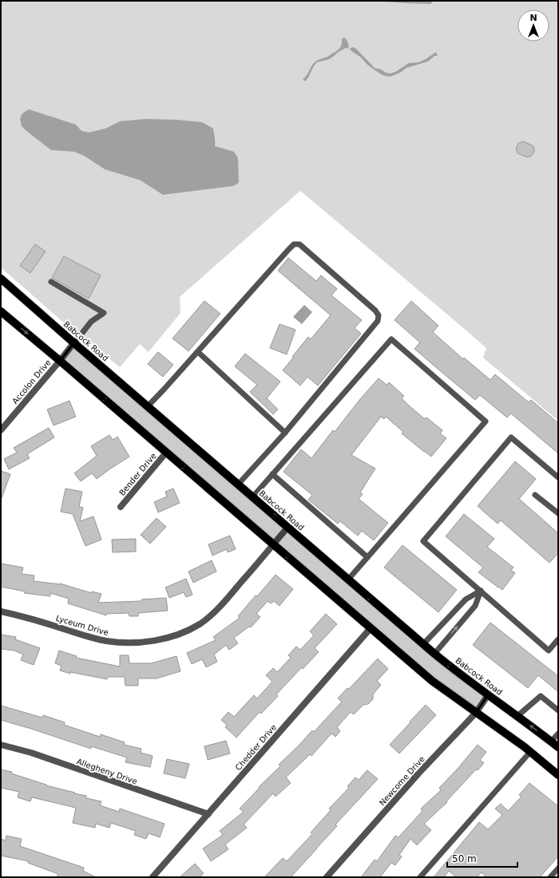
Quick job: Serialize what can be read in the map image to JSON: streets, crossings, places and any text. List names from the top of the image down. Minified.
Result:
{"streets":{"main road":["Babcock Road"],"street":["Accolon Drive","Bender Drive","Lyceum Drive","Chedder Drive","Allegheny Drive","Newcome Drive"]},"crossings":[["Babcock Road","Accolon Drive"],["Babcock Road","Lyceum Drive"],["Babcock Road","Newcome Drive"],["Chedder Drive","Allegheny Drive"]],"scale_bar":"50 m","north":"top"}
